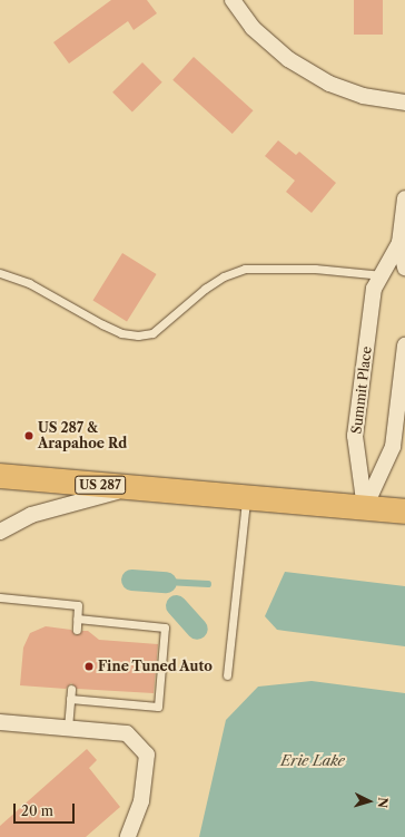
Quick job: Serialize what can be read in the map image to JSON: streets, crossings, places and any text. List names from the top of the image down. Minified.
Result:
{"streets":{"main road":["US 287"],"street":["Summit Place"]},"crossings":[["Summit Place","US 287"]],"water":["Erie Lake"],"places":["US 287 & Arapahoe Rd","Fine Tuned Auto"],"scale_bar":"20 m","north":"right"}
